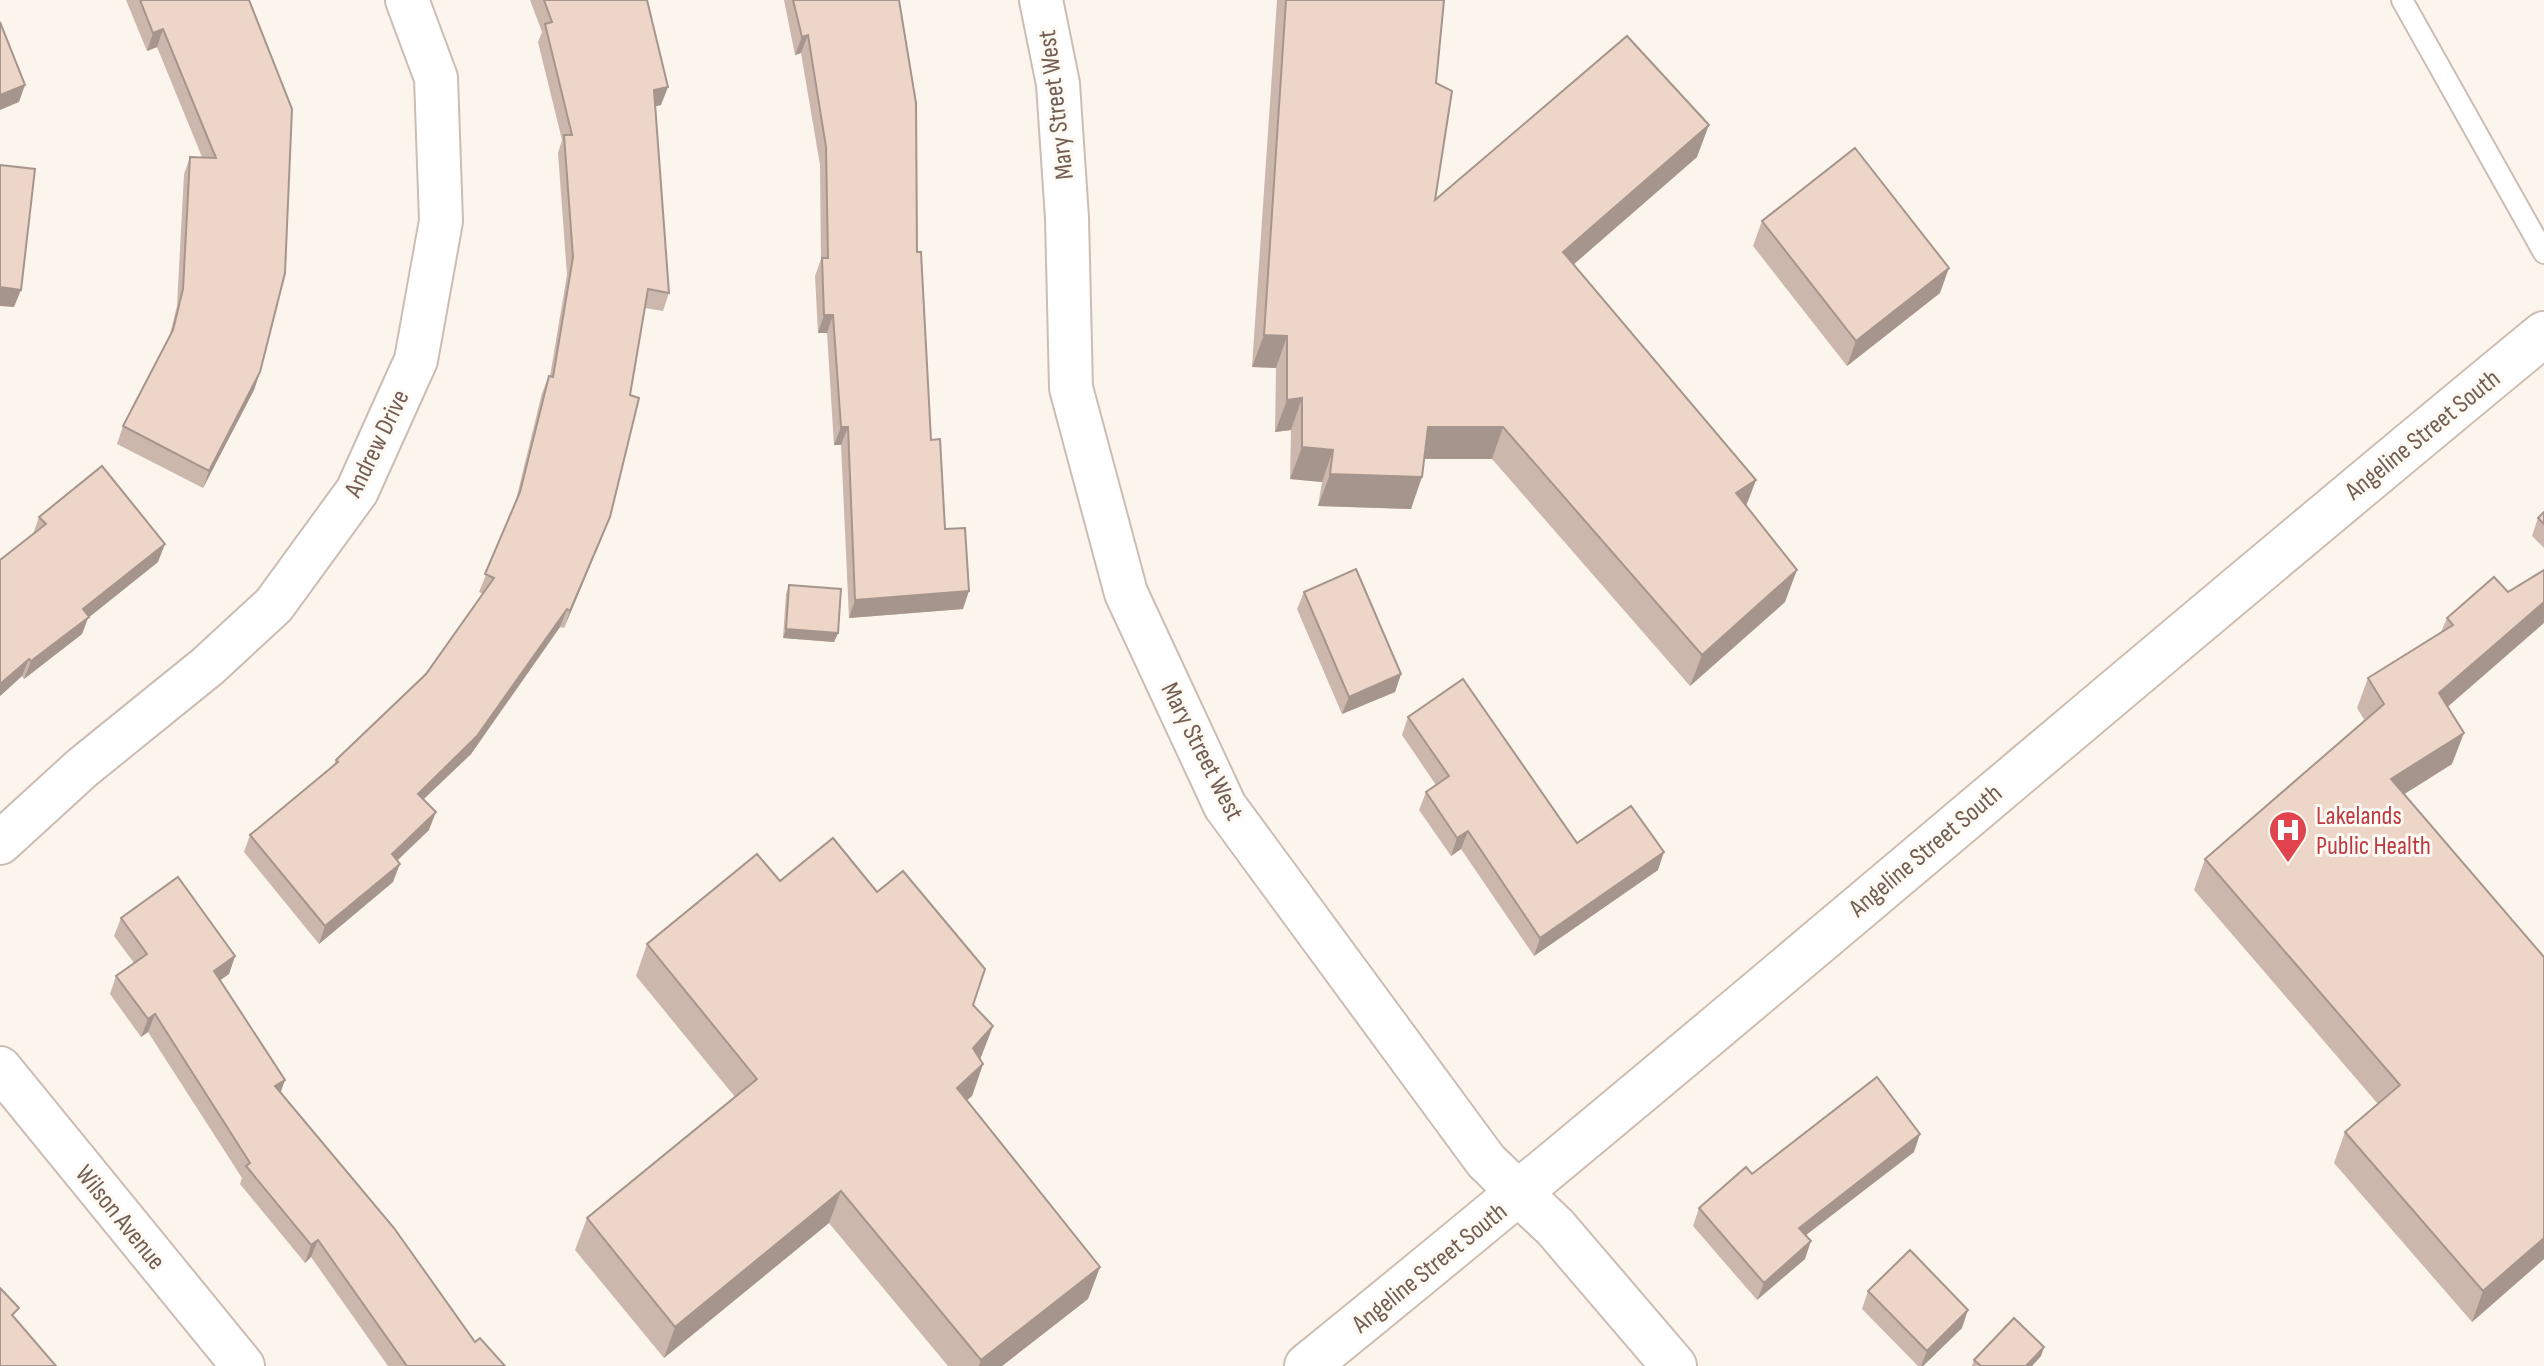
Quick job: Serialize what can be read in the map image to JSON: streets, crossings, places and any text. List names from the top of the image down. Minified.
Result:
{"streets":{"main road":["Mary Street West","Angeline Street South"],"street":["Andrew Drive","Wilson Avenue"]},"crossings":[["Mary Street West","Angeline Street South"]],"places":{"hospital":["Lakelands Public Health"]}}
